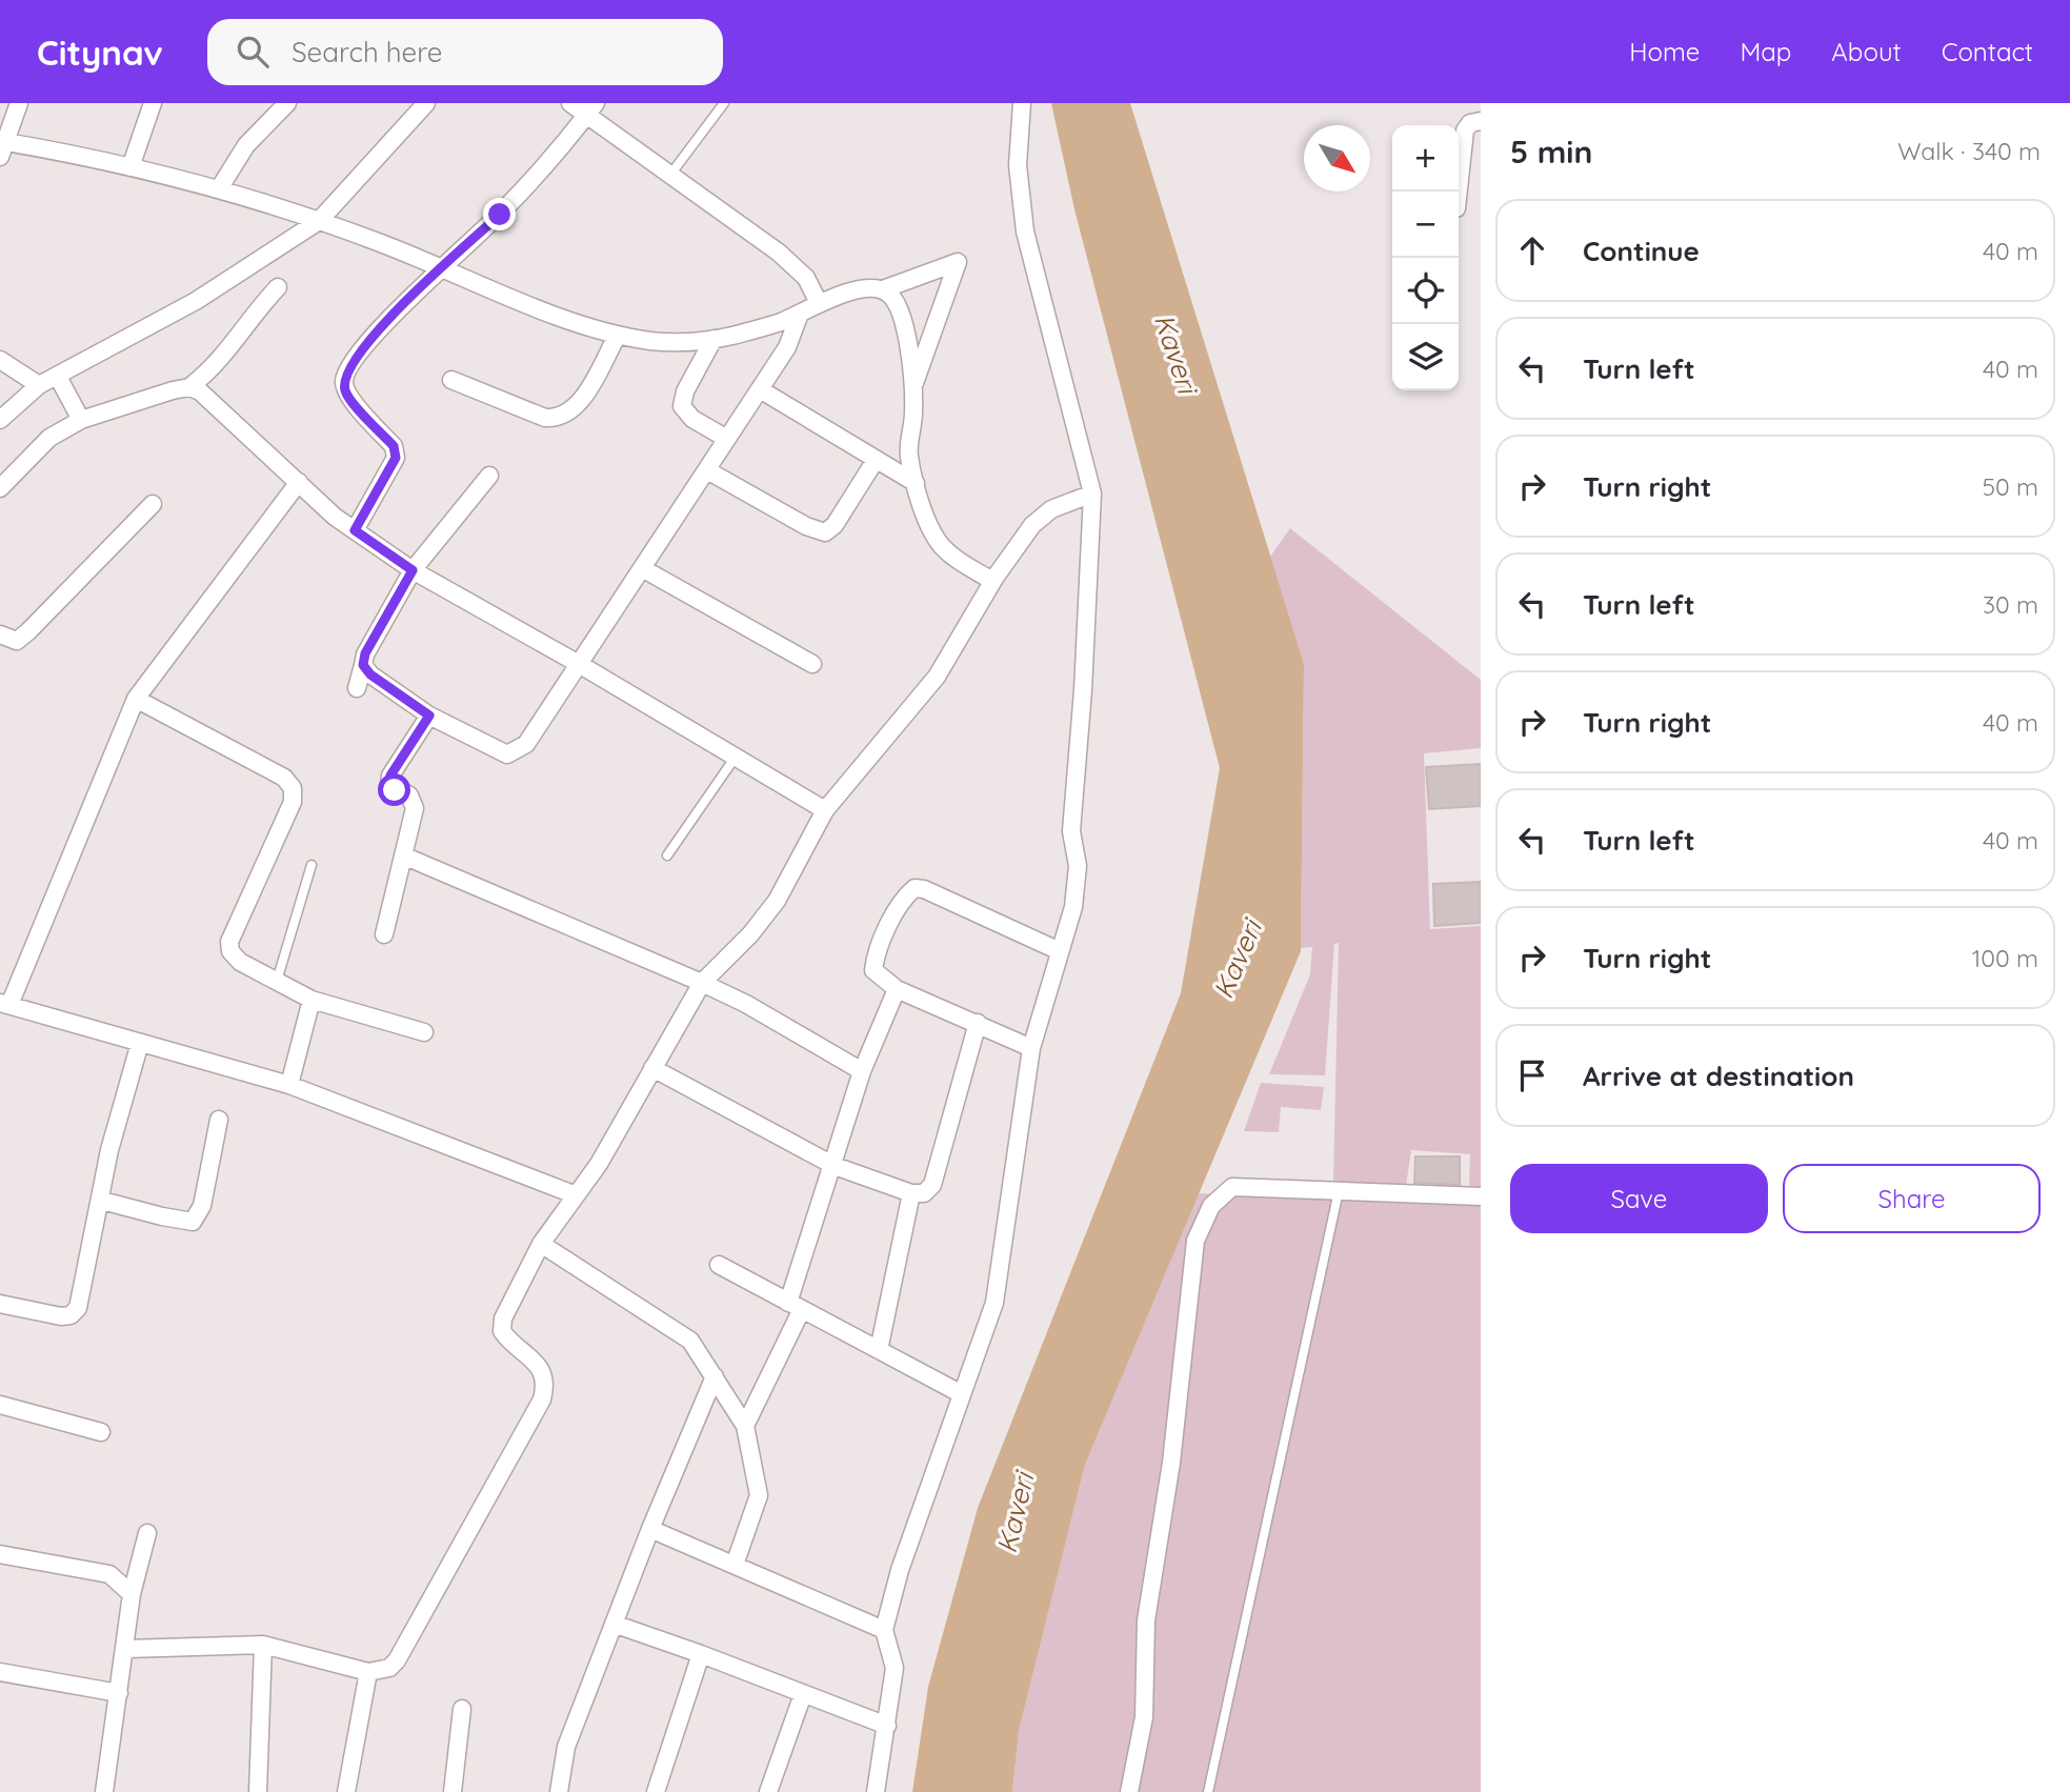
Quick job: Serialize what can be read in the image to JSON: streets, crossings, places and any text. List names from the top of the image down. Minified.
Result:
{"water":["Kaveri"],"north":"bottom right","page":{"header":"Citynav","search":"Search here","nav":["Home","Map","About","Contact"],"heading":["5 min","Walk · 340 m"],"map_buttons":["+","−"],"list":[["Continue","40 m"],["Turn left","40 m"],["Turn right","50 m"],["Turn left","30 m"],["Turn right","40 m"],["Turn left","40 m"],["Turn right","100 m"],"Arrive at destination"],"buttons":["Save","Share"]}}
